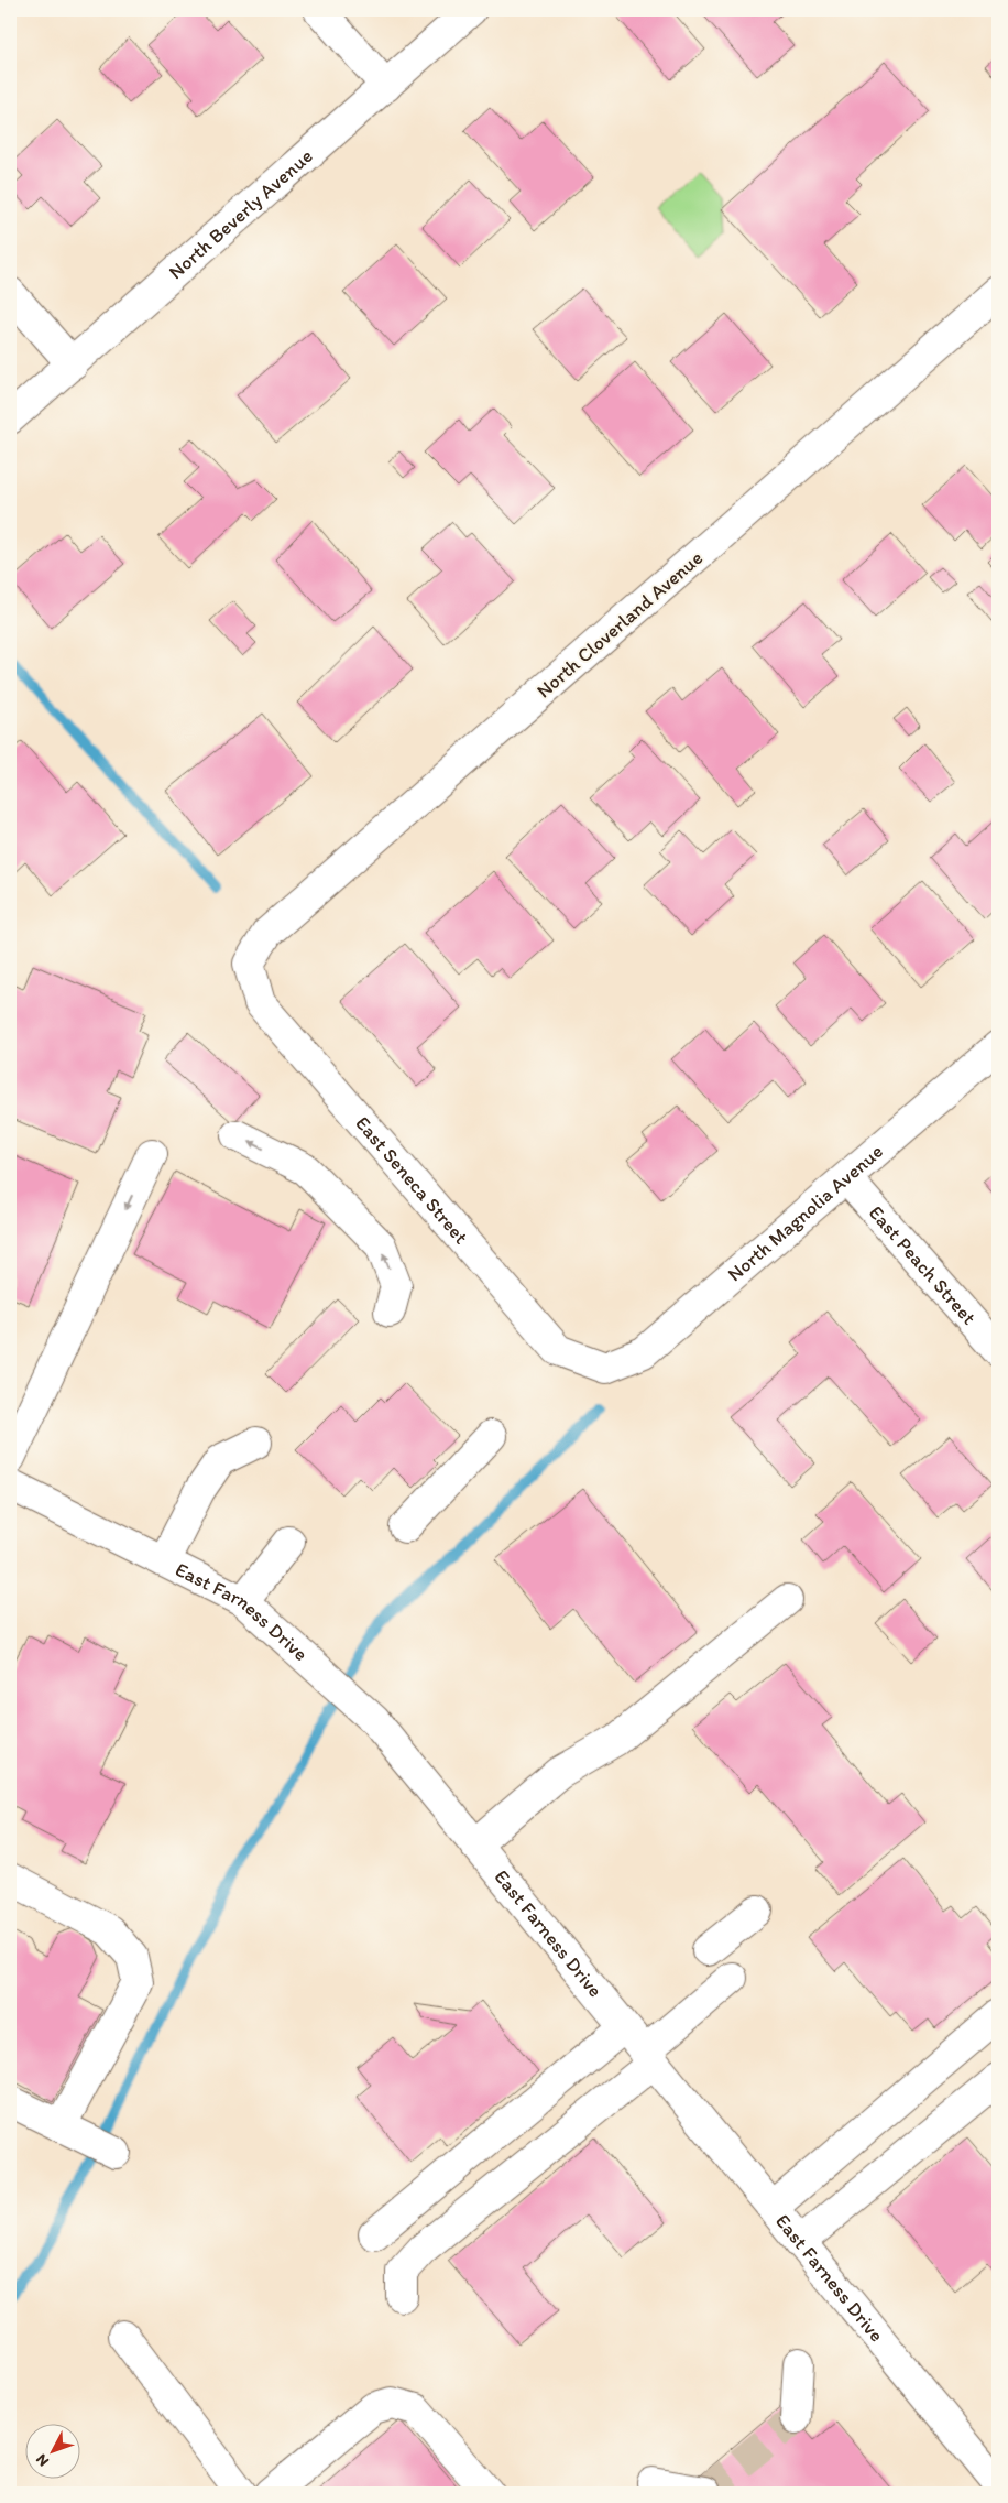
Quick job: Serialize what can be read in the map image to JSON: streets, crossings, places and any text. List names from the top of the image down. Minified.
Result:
{"streets":{"street":["North Beverly Avenue","North Cloverland Avenue","East Seneca Street","North Magnolia Avenue","East Peach Street","East Farness Drive"]},"crossings":[["North Cloverland Avenue","East Seneca Street"],["East Seneca Street","North Magnolia Avenue"],["North Magnolia Avenue","East Peach Street"]],"north":"bottom left"}
